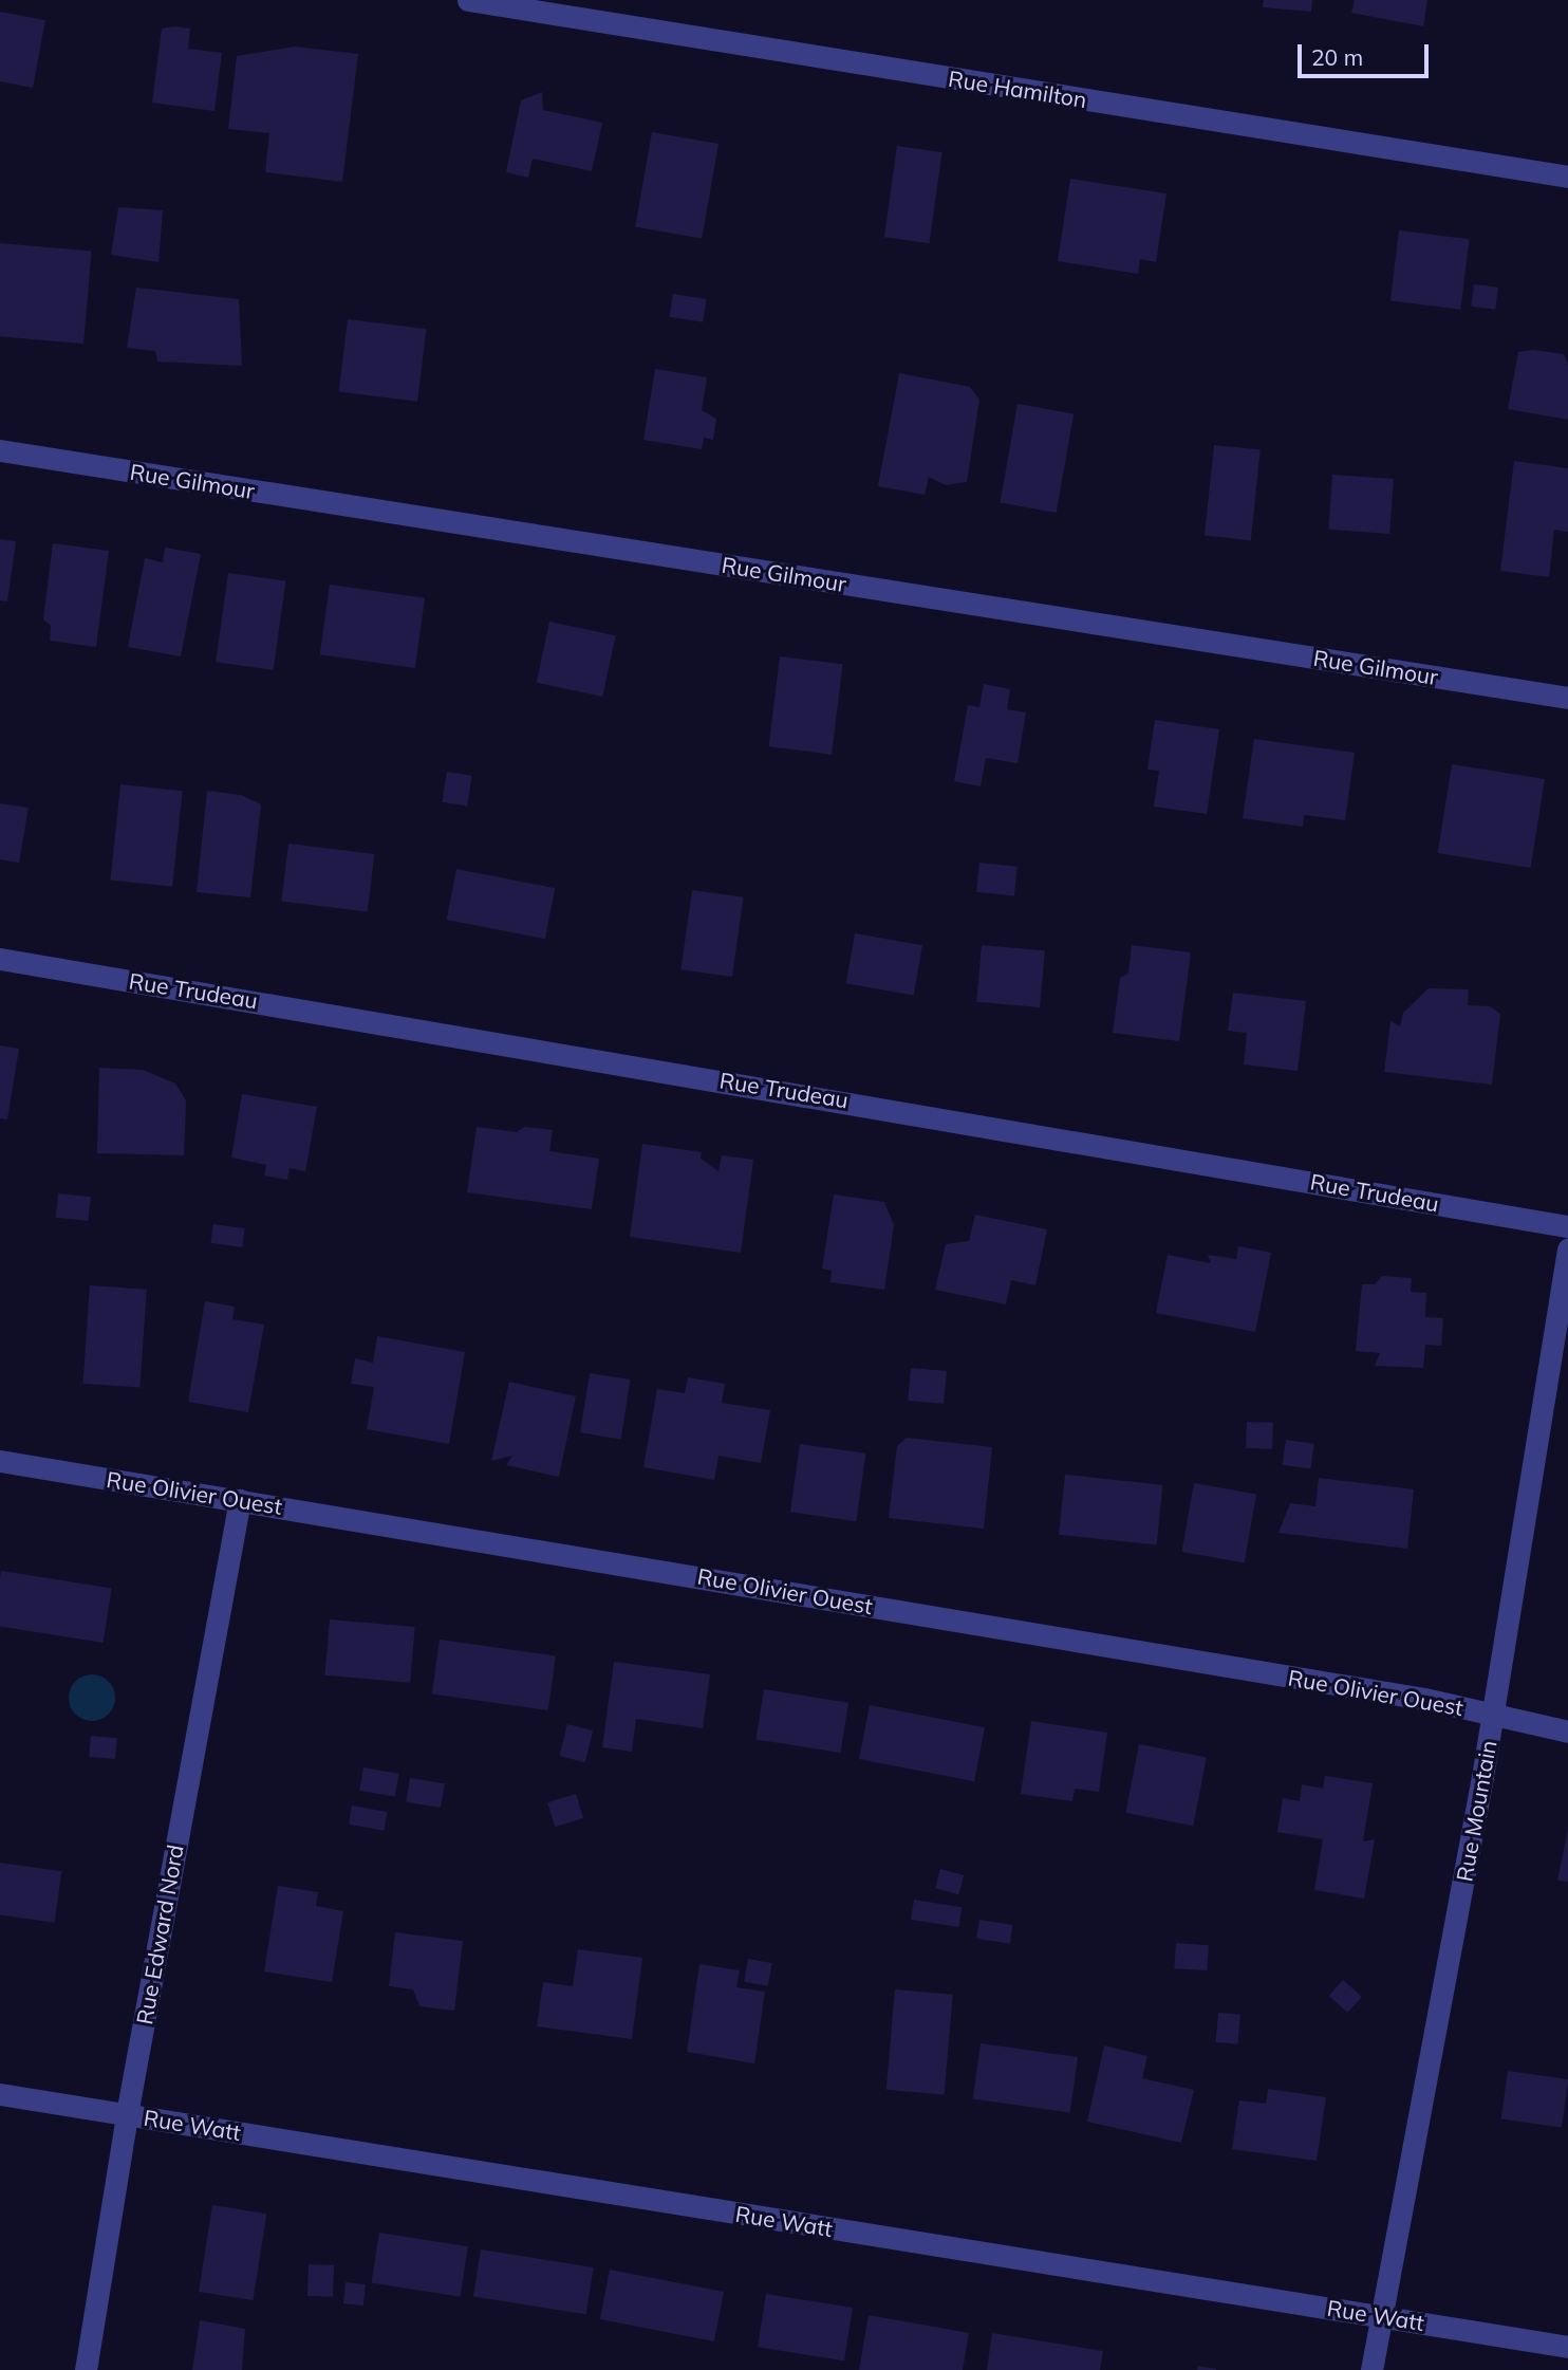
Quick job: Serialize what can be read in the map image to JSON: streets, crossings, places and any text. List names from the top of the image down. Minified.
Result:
{"streets":{"street":["Rue Hamilton","Rue Gilmour","Rue Trudeau","Rue Olivier Ouest","Rue Mountain","Rue Edward Nord","Rue Watt"]},"crossings":[["Rue Olivier Ouest","Rue Mountain"],["Rue Olivier Ouest","Rue Edward Nord"],["Rue Mountain","Rue Watt"],["Rue Edward Nord","Rue Watt"]],"scale_bar":"20 m"}
